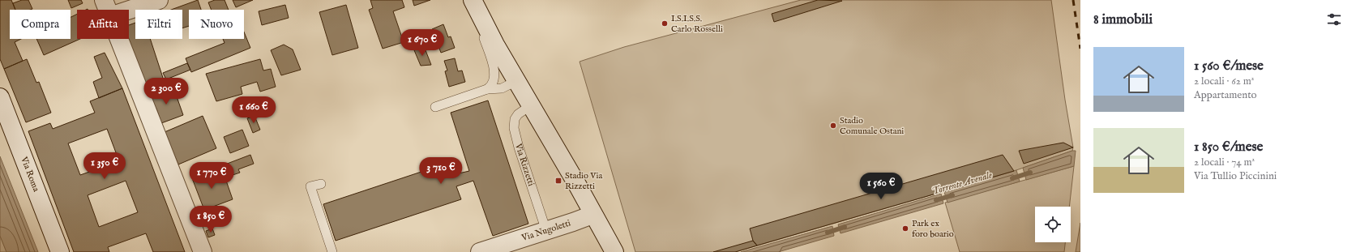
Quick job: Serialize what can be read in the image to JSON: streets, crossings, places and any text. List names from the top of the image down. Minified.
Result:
{"streets":{"street":["Via Roma","Via Nugoletti"],"lane":["Via Rizzetti"]},"crossings":[["Via Rizzetti","Via Nugoletti"]],"water":["Torrente Avenale"],"places":{"other":["I.S.I.S.S. Carlo Rosselli","Stadio Comunale Ostani","Park ex foro boario"],"transit":["Stadio Via Rizzetti"]},"page":{"heading":"8 immobili","chip":["Compra","Affitta","Filtri","Nuovo"],"price":["1 670 €","2 300 €","1 660 €","1 350 €","3 710 €","1 770 €","1 560 €","1 850 €"],"list":[{"name":"1 560 €/mese","note":"2 locali · 62 m² · Appartamento"},{"name":"1 850 €/mese","note":"2 locali · 74 m² · Via Tullio Piccinini"}]}}
